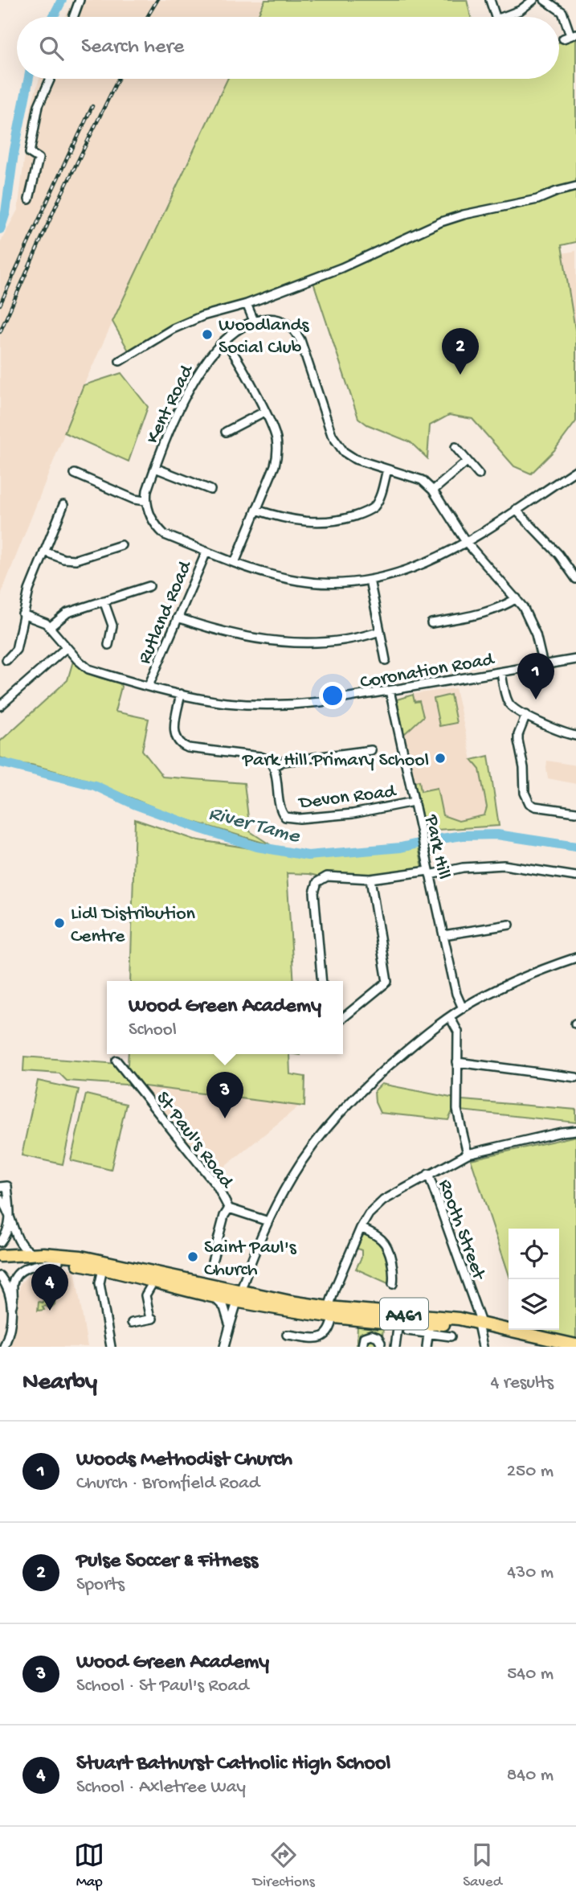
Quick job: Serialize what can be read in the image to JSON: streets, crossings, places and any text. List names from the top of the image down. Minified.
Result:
{"streets":{"highway":["A461"],"street":["Kent Road","Rutland Road","Coronation Road","Devon Road","Park Hill","St Paul's Road","Rooth Street"]},"crossings":[["Rutland Road","Coronation Road"],["Coronation Road","Park Hill"],["Devon Road","Park Hill"],["Rooth Street","A461"]],"water":["River Tame"],"places":["Woodlands Social Club","Park Hill Primary School","Lidl Distribution Centre","Saint Paul's Church"],"page":{"search":"Search here","pins":["2","1","3","4"],"popup":["Wood Green Academy","School"],"heading":["Nearby","4 results"],"list":[{"mark":"1","name":"Woods Methodist Church","note":"Church · Bromfield Road","value":"250 m"},{"mark":"2","name":"Pulse Soccer & Fitness","note":"Sports","value":"430 m"},{"mark":"3","name":"Wood Green Academy","note":"School · St Paul's Road","value":"540 m"},{"mark":"4","name":"Stuart Bathurst Catholic High School","note":"School · Axletree Way","value":"840 m"}],"nav":["Map","Directions","Saved"]}}
